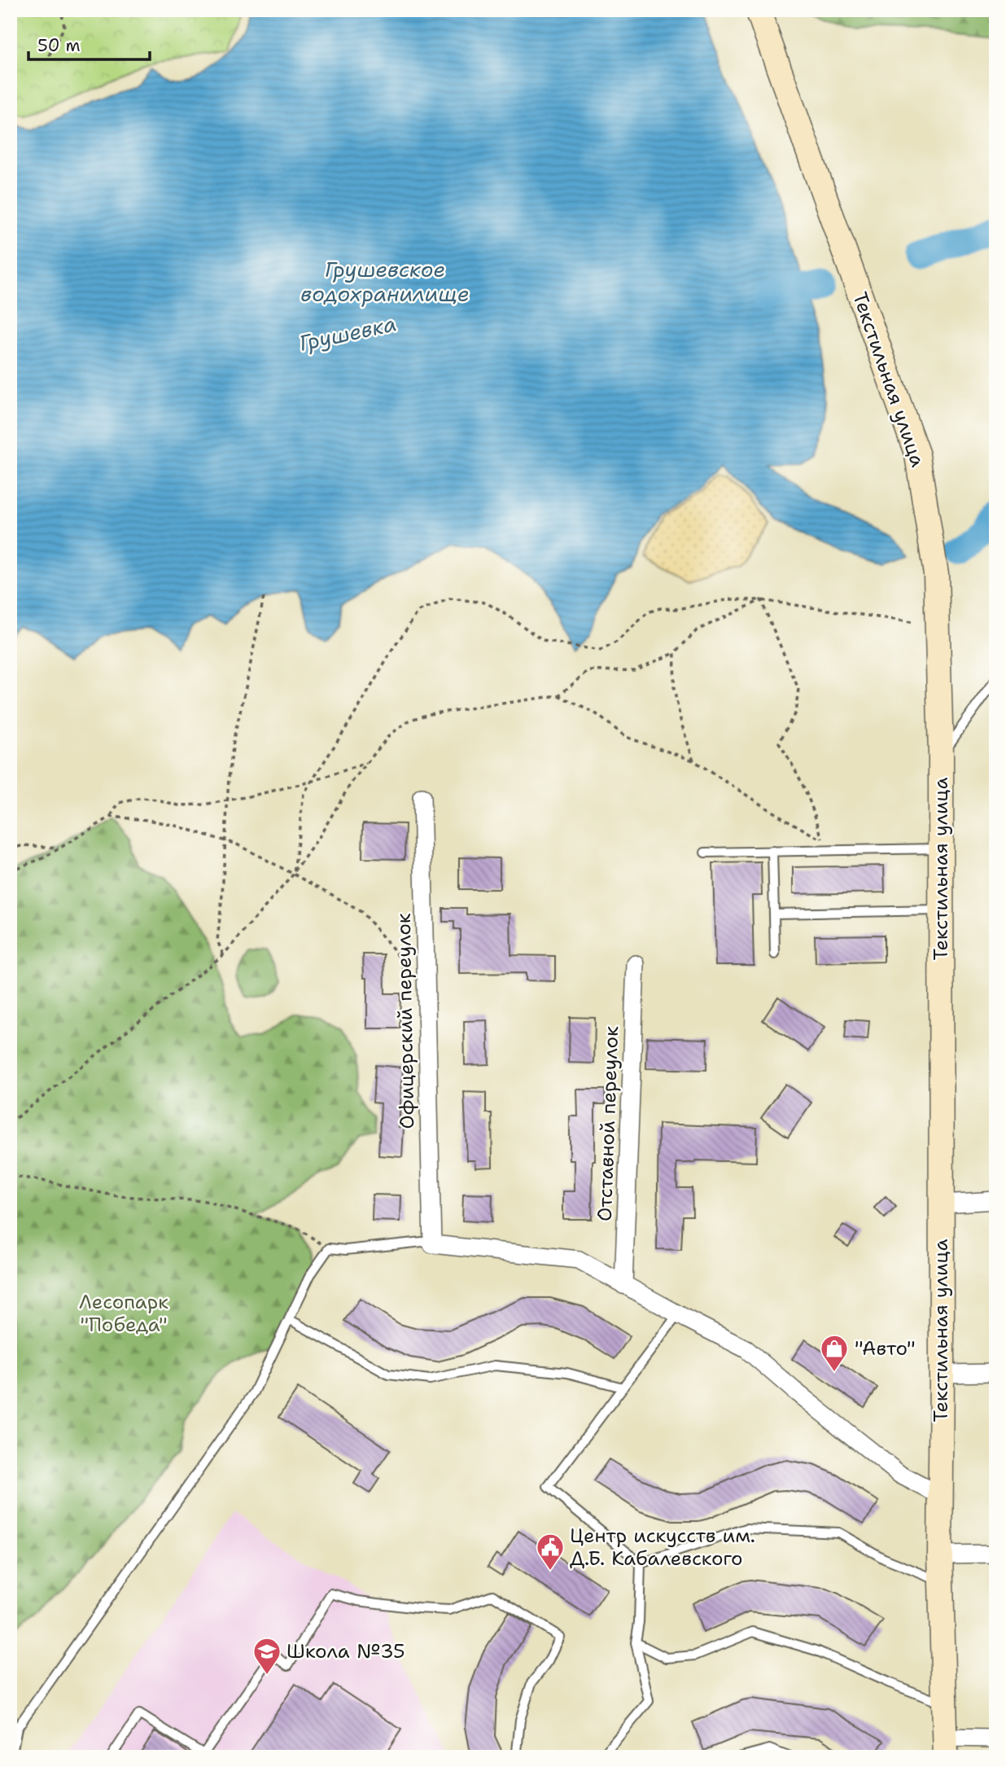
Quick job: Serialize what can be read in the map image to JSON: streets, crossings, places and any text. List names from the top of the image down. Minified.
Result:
{"streets":{"main road":["Текстильная улица"],"street":["Офицерский переулок","Отставной переулок"]},"water":["Грушевское водохранилище","Грушевка"],"parks":["Лесопарк \"Победа\""],"places":{"shop":["\"Авто\""],"public building":["Центр искусств им. Д.Б. Кабалевского"],"school or university":["Школа №35"]},"scale_bar":"50 m"}
